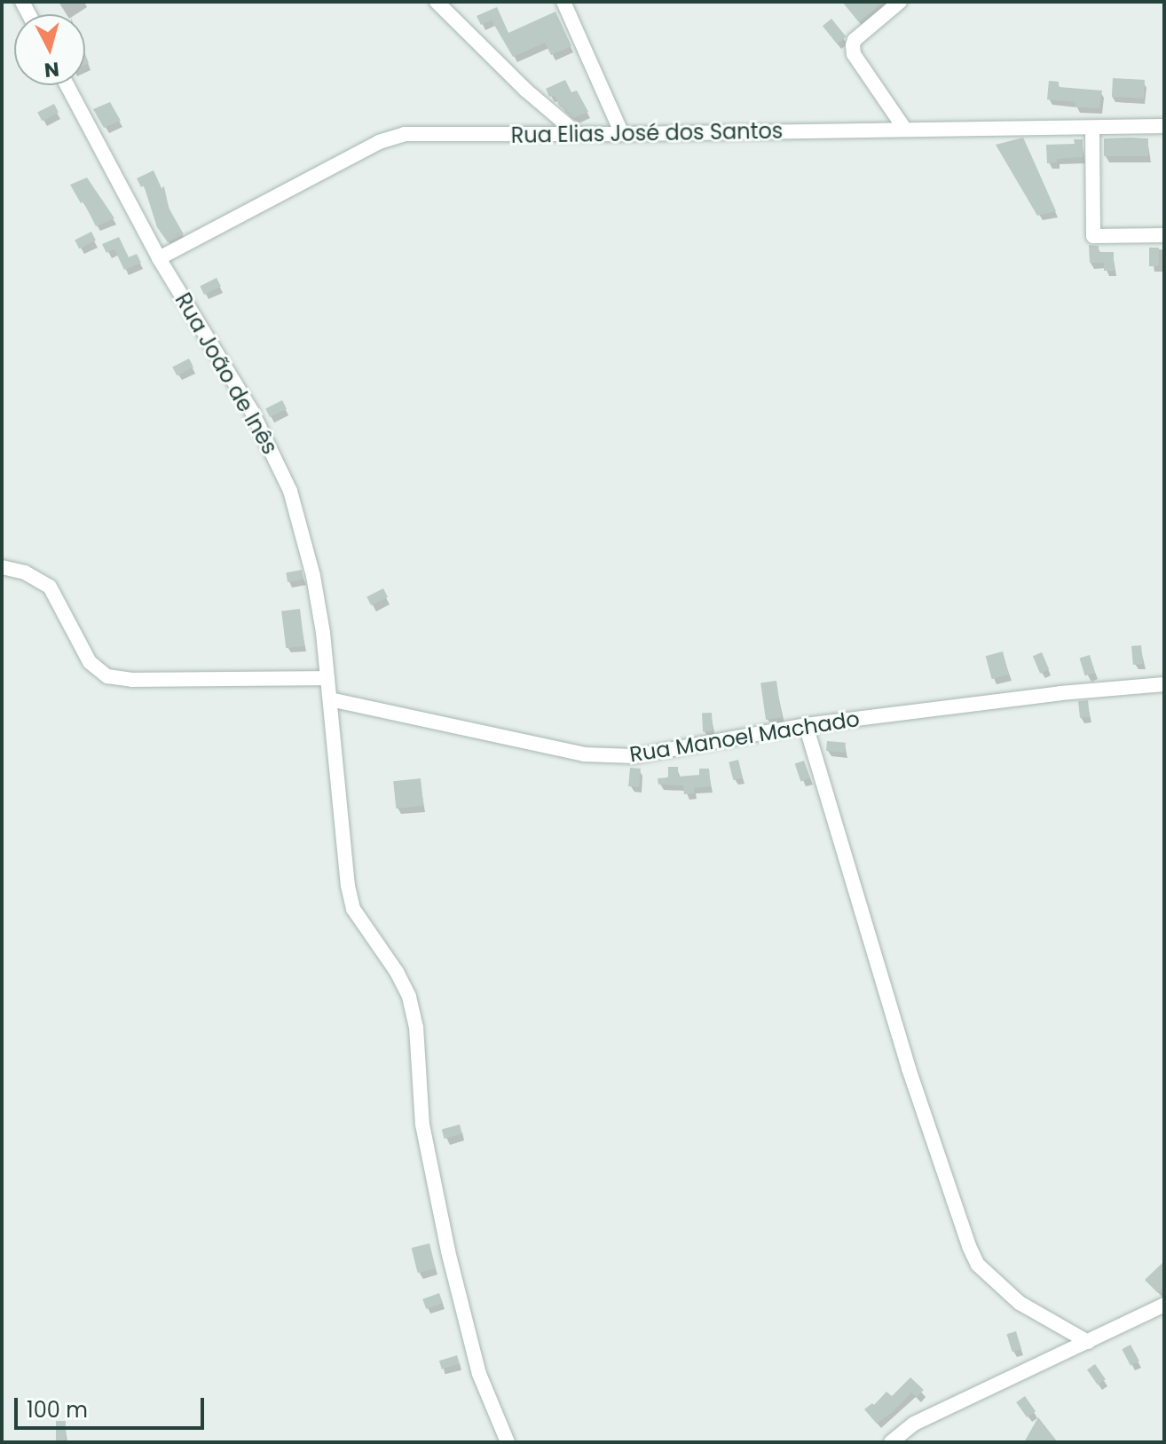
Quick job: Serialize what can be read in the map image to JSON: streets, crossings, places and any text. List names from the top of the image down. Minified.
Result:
{"streets":{"street":["Rua Elias José dos Santos","Rua João de Inês","Rua Manoel Machado"]},"crossings":[["Rua Elias José dos Santos","Rua João de Inês"],["Rua João de Inês","Rua Manoel Machado"]],"scale_bar":"100 m","north":"bottom"}
